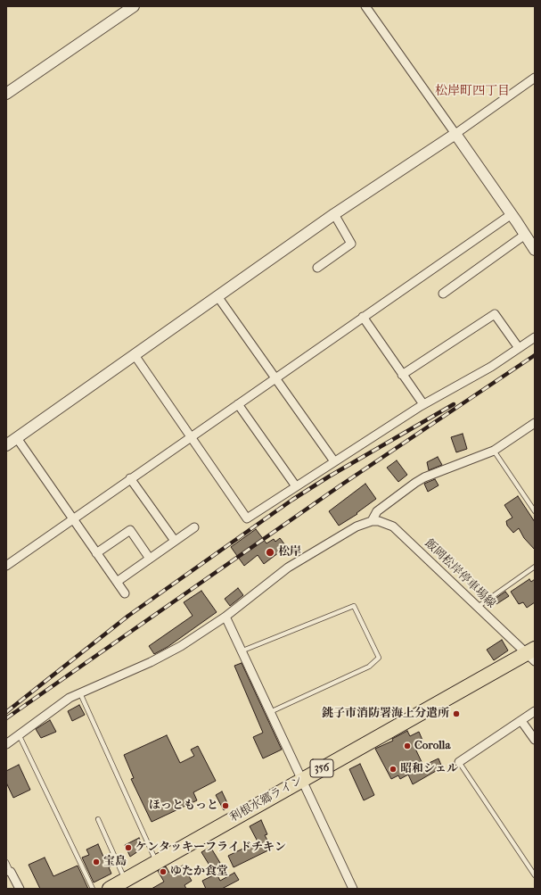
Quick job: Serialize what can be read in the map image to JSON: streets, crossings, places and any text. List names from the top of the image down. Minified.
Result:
{"streets":{"highway":["356","利根水郷ライン"],"street":["飯岡松岸停車場線"]},"crossings":[["飯岡松岸停車場線","利根水郷ライン"]],"districts":["松岸町四丁目"],"places":["松岸","銚子市消防署海上分遣所","Corolla","昭和シェル","ほっともっと","ケンタッキーフライドチキン","宝島","ゆたか食堂"]}
